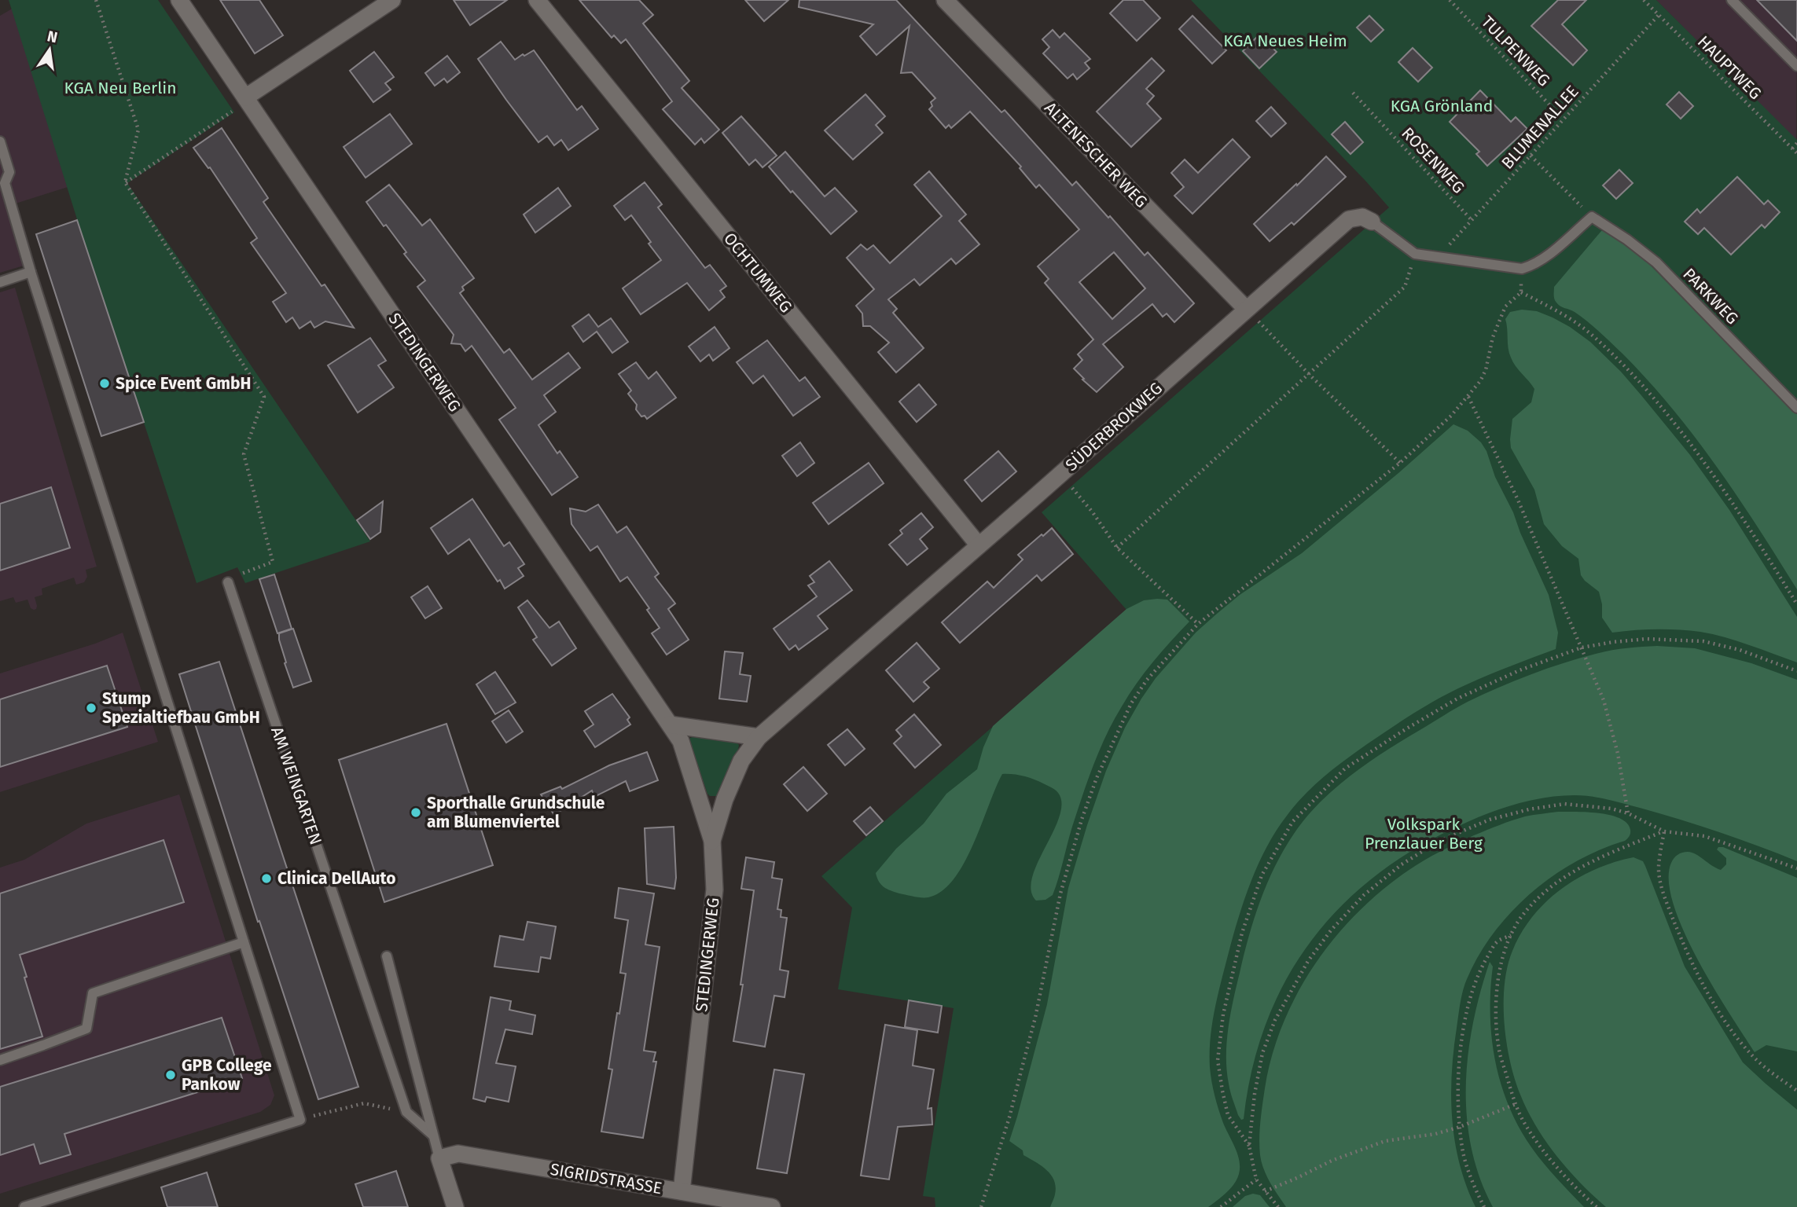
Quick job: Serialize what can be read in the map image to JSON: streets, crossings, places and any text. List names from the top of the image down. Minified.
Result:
{"streets":{"street":["ALTENESCHER WEG","OCHTUMWEG","STEDINGERWEG","SÜDERBROKWEG","SIGRIDSTRASSE"],"lane":["PARKWEG","AM WEINGARTEN"],"path":["TULPENWEG","HAUPTWEG","BLUMENALLEE","ROSENWEG"]},"crossings":[["TULPENWEG","BLUMENALLEE"],["HAUPTWEG","BLUMENALLEE"],["BLUMENALLEE","ROSENWEG"],["BLUMENALLEE","SÜDERBROKWEG"],["ALTENESCHER WEG","SÜDERBROKWEG"],["OCHTUMWEG","SÜDERBROKWEG"],["PARKWEG","SÜDERBROKWEG"],["STEDINGERWEG","SÜDERBROKWEG"],["STEDINGERWEG","SIGRIDSTRASSE"]],"parks":["KGA Neues Heim","KGA Neu Berlin","KGA Grönland","Volkspark Prenzlauer Berg"],"places":["Spice Event GmbH","Stump Spezialtiefbau GmbH","Sporthalle Grundschule am Blumenviertel","Clinica DellAuto","GPB College Pankow"],"north":"top"}
